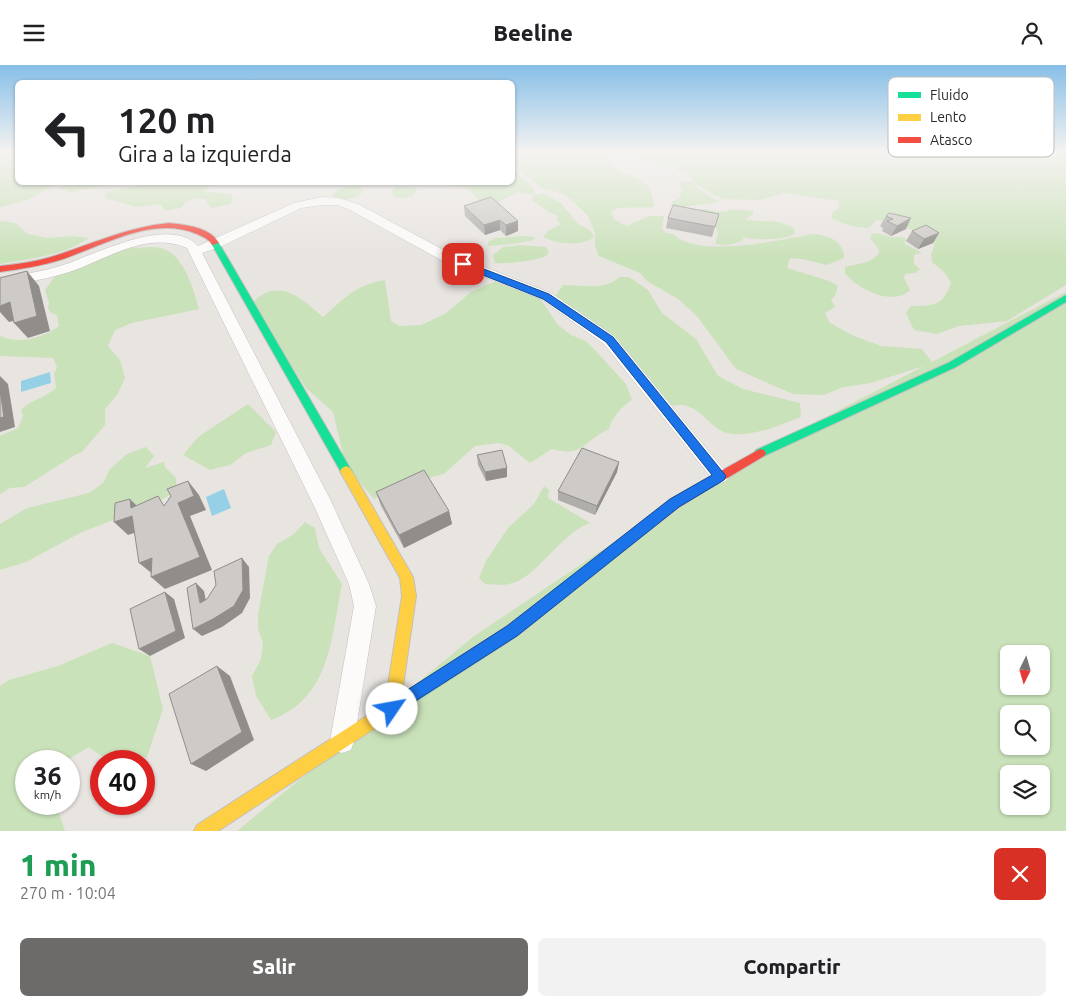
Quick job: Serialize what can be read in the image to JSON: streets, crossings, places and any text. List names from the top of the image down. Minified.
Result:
{"legend":["Fluido","Lento","Atasco"],"north":"bottom","page":{"header":"Beeline","turn":["120 m","Gira a la izquierda"],"speed":"36 km/h","limit":"40","heading":["1 min","270 m · 10:04"],"buttons":["Salir","Compartir"]}}
